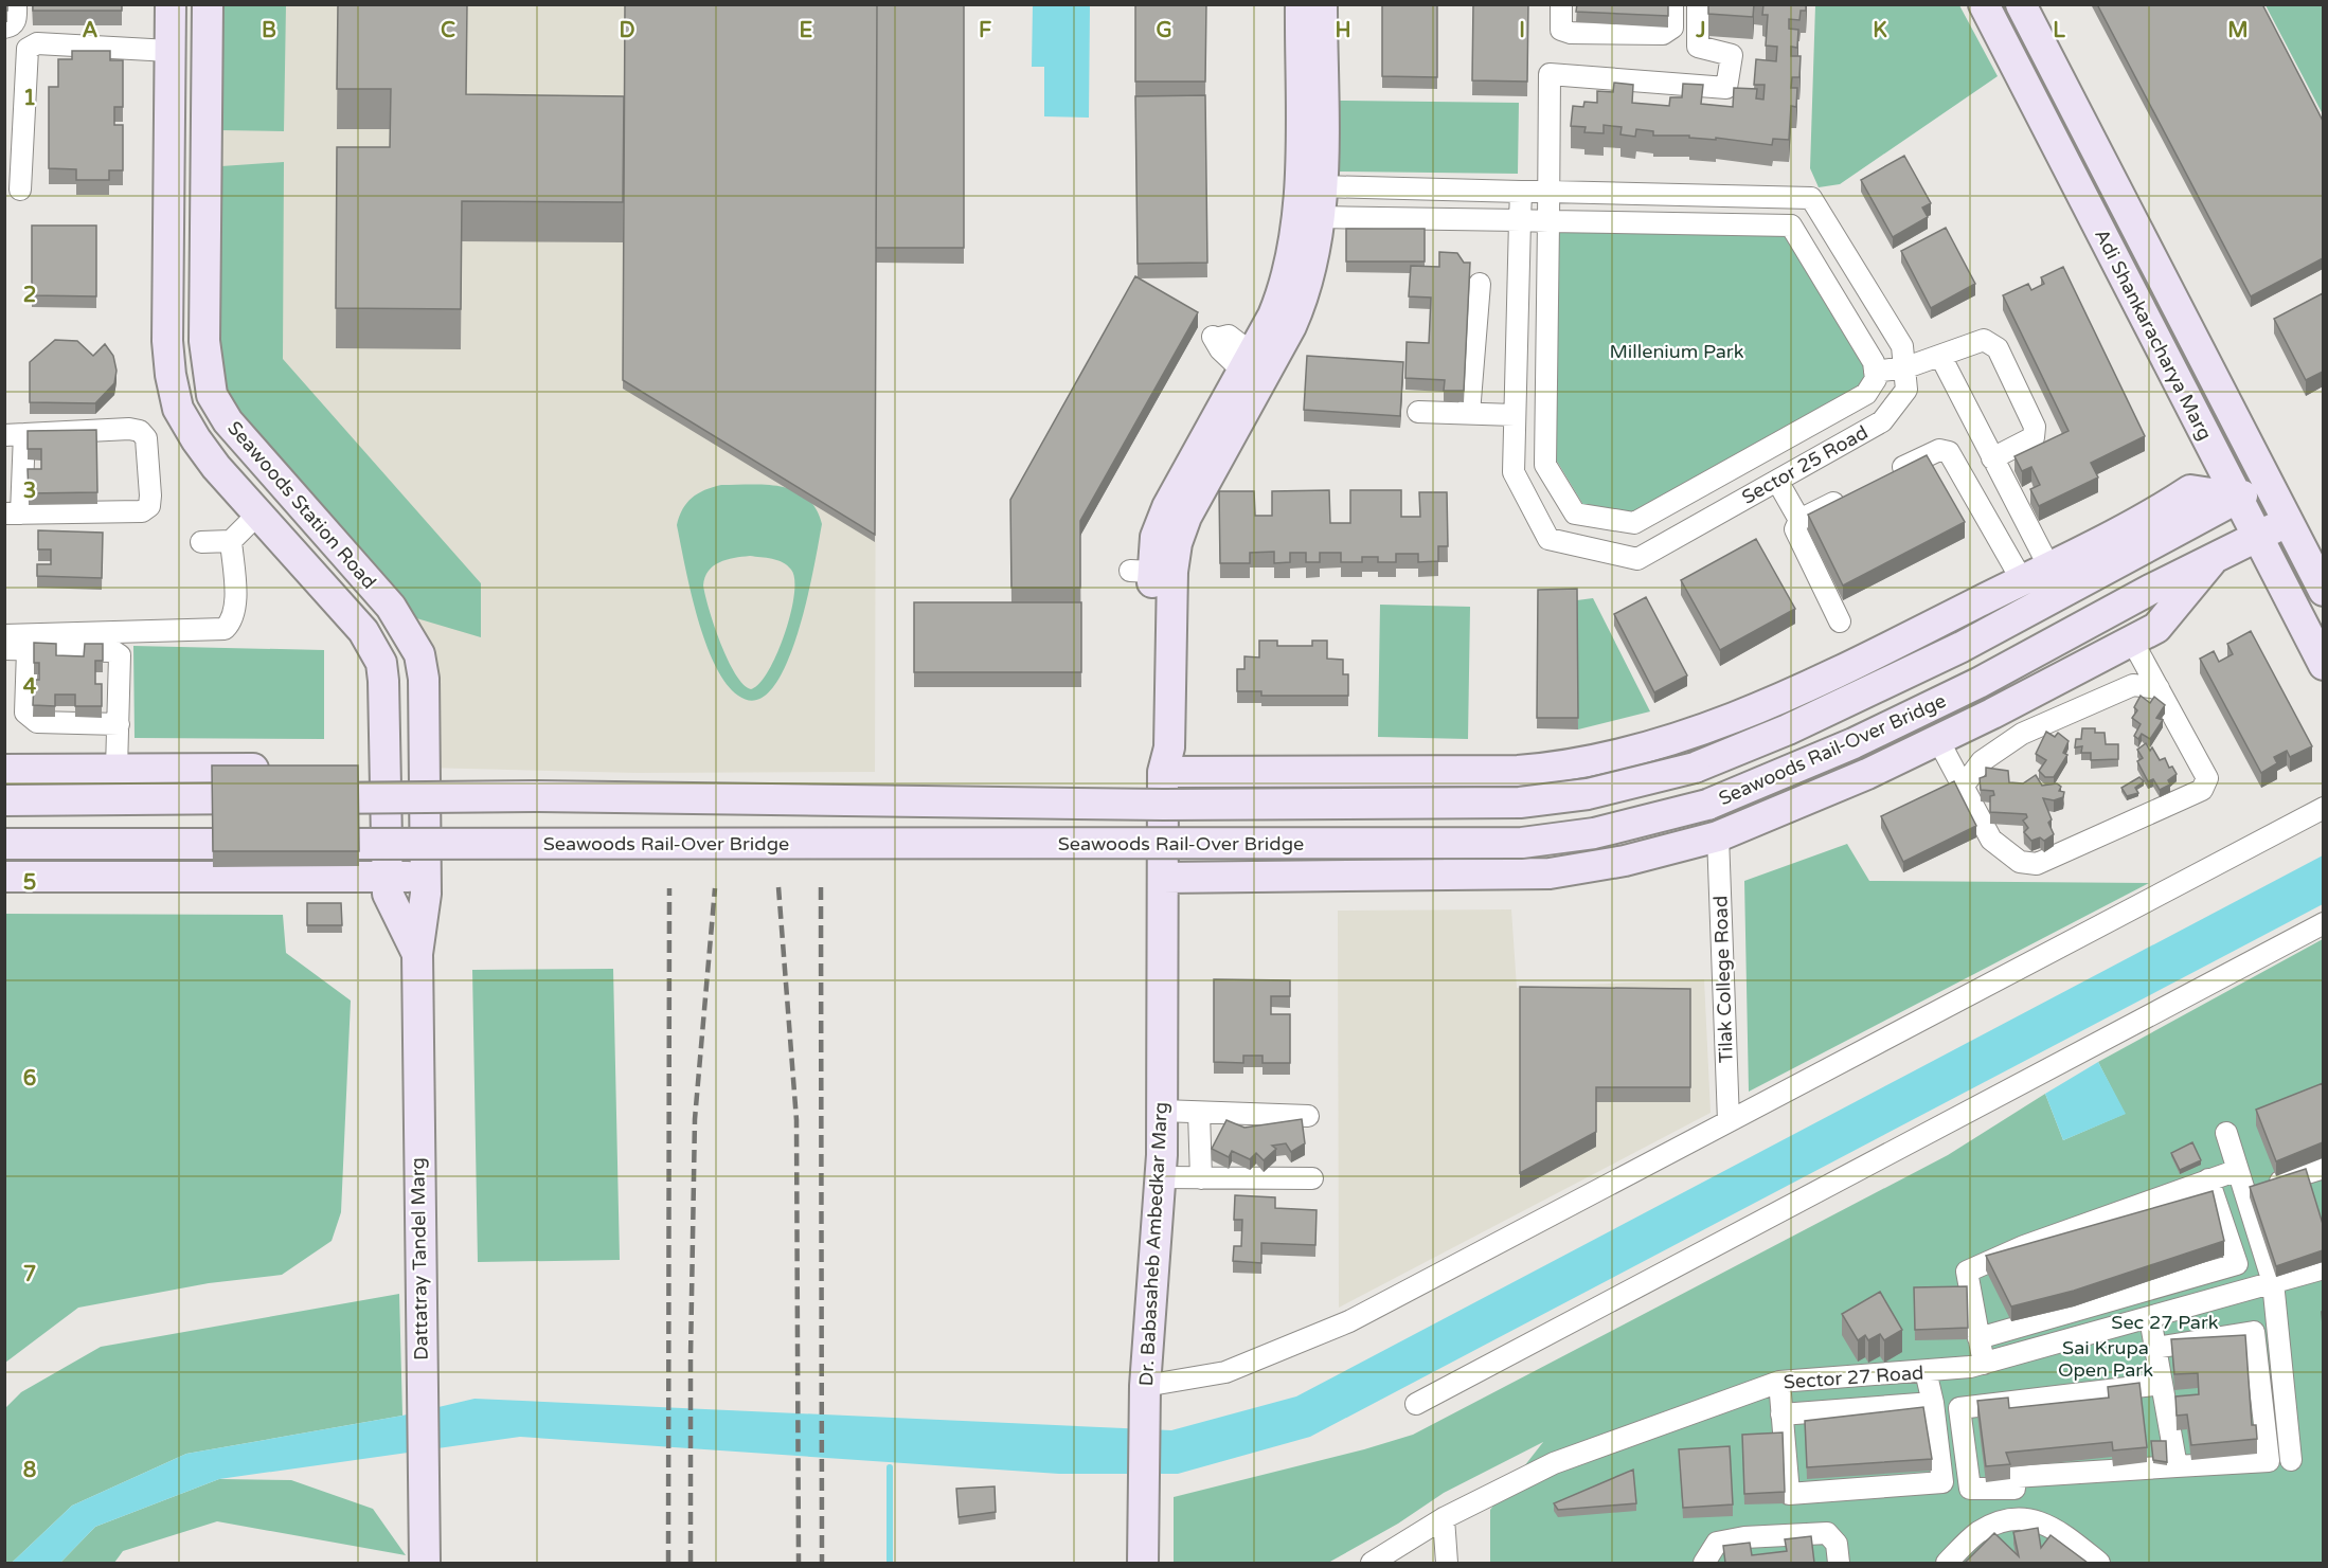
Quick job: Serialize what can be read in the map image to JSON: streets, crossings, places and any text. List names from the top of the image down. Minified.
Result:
{"streets":{"main road":["Adi Shankaracharya Marg","Seawoods Station Road","Seawoods Rail-Over Bridge","Dr. Babasaheb Ambedkar Marg","Dattatray Tandel Marg"],"street":["Sector 25 Road","Tilak College Road","Sector 27 Road"]},"crossings":[["Adi Shankaracharya Marg","Seawoods Rail-Over Bridge"],["Seawoods Station Road","Dattatray Tandel Marg"]],"parks":["Millenium Park","Sec 27 Park","Sai Krupa Open Park"],"grid":{"columns":["A","B","C","D","E","F","G","H","I","J","K","L","M"],"rows":["1","2","3","4","5","6","7","8"]}}
